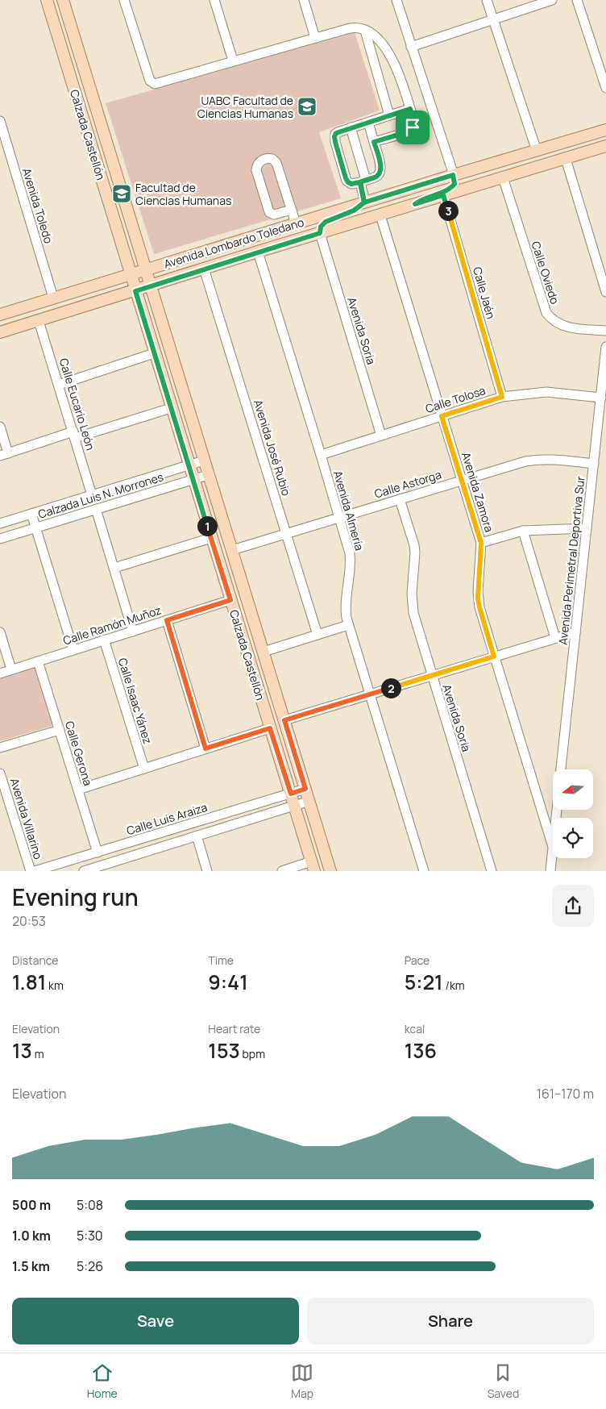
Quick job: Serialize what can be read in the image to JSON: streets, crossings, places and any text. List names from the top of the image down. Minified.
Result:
{"streets":{"main road":["Calzada Castellón","Avenida Lombardo Toledano"],"street":["Avenida Toledo","Calle Oviedo","Calle Jaén","Avenida Soria","Calle Tolosa","Calle Eucario León","Avenida José Rubio","Calle Astorga","Avenida Zamora","Calzada Luis N. Morrones","Avenida Almería","Avenida Perimetral Deportiva Sur","Calle Ramón Muñoz","Calle Isaac Yánez","Calle Gerona","Avenida Villarino","Calle Luis Araiza"]},"crossings":[["Calzada Castellón","Avenida Lombardo Toledano"],["Calzada Castellón","Calle Astorga"],["Calzada Castellón","Calzada Luis N. Morrones"],["Calzada Castellón","Calle Ramón Muñoz"],["Calzada Castellón","Calle Luis Araiza"],["Avenida Toledo","Avenida Lombardo Toledano"],["Avenida Lombardo Toledano","Calle Oviedo"],["Avenida Lombardo Toledano","Calle Jaén"],["Avenida Lombardo Toledano","Avenida Soria"],["Avenida Lombardo Toledano","Calle Eucario León"],["Avenida Lombardo Toledano","Avenida José Rubio"],["Avenida Lombardo Toledano","Avenida Zamora"],["Avenida Lombardo Toledano","Avenida Almería"],["Calle Jaén","Calle Tolosa"],["Avenida Soria","Calle Tolosa"],["Avenida Soria","Calle Astorga"],["Calle Tolosa","Avenida Zamora"],["Calle Tolosa","Avenida Almería"],["Calle Tolosa","Avenida Perimetral Deportiva Sur"],["Calle Eucario León","Calzada Luis N. Morrones"],["Avenida José Rubio","Calle Astorga"],["Calle Astorga","Avenida Zamora"],["Calle Astorga","Avenida Almería"],["Calle Astorga","Avenida Perimetral Deportiva Sur"],["Calle Ramón Muñoz","Calle Isaac Yánez"],["Calle Ramón Muñoz","Calle Gerona"],["Calle Gerona","Calle Luis Araiza"]],"places":{"school or university":["UABC Facultad de Ciencias Humanas","Facultad de Ciencias Humanas"]},"north":"left","page":{"pins":["3","1","2"],"heading":["Evening run","20:53"],"stats":[["Distance","1.81 km"],["Time","9:41"],["Pace","5:21 /km"],["Elevation","13 m"],["Heart rate","153 bpm"],["kcal","136"]],"chart":["Elevation","161–170 m"],"list":[{"name":"500 m","note":"5:08"},{"name":"1.0 km","note":"5:30"},{"name":"1.5 km","note":"5:26"}],"buttons":["Save","Share"],"tabs":["Home","Map","Saved"]}}
